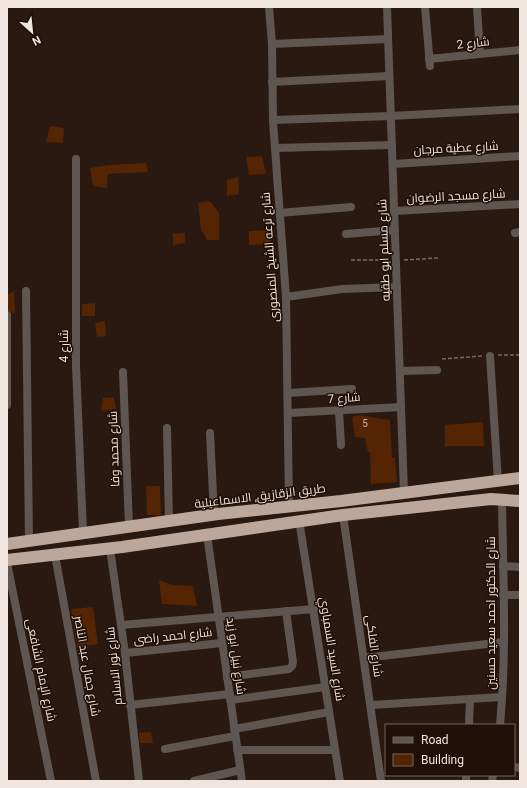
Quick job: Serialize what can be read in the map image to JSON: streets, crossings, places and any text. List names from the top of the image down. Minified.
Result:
{"streets":{"highway":["طريق الزقازيق, الاسماعيلية"],"street":["شارع 2","شارع عطية مرجان","شارع مسجد الرضوان","شارع مسلم ابو طقيه","شارع ترعه الشيخ المنصورى","شارع 4","شارع 7","شارع محمد وفا","شارع الدكتور احمد سعيد حسنين","شارع احمد راضى","شارع الفلكى","شارع السيد السمباوي","شارع نبيل ابو زيد","شارع جمال عبد الناصر","شارع نور الاسلام","شارع الإمام الشافعى"]},"crossings":[["شارع عطية مرجان","شارع مسلم ابو طقيه"],["شارع مسجد الرضوان","شارع مسلم ابو طقيه"],["شارع مسلم ابو طقيه","شارع 7"],["شارع مسلم ابو طقيه","طريق الزقازيق, الاسماعيلية"],["شارع ترعه الشيخ المنصورى","شارع 7"],["شارع ترعه الشيخ المنصورى","طريق الزقازيق, الاسماعيلية"],["شارع 4","طريق الزقازيق, الاسماعيلية"],["شارع محمد وفا","طريق الزقازيق, الاسماعيلية"],["شارع احمد راضى","شارع نبيل ابو زيد"],["شارع احمد راضى","شارع نور الاسلام"]],"house_numbers":["5"],"legend":["Road","Building"],"north":"bottom right"}
